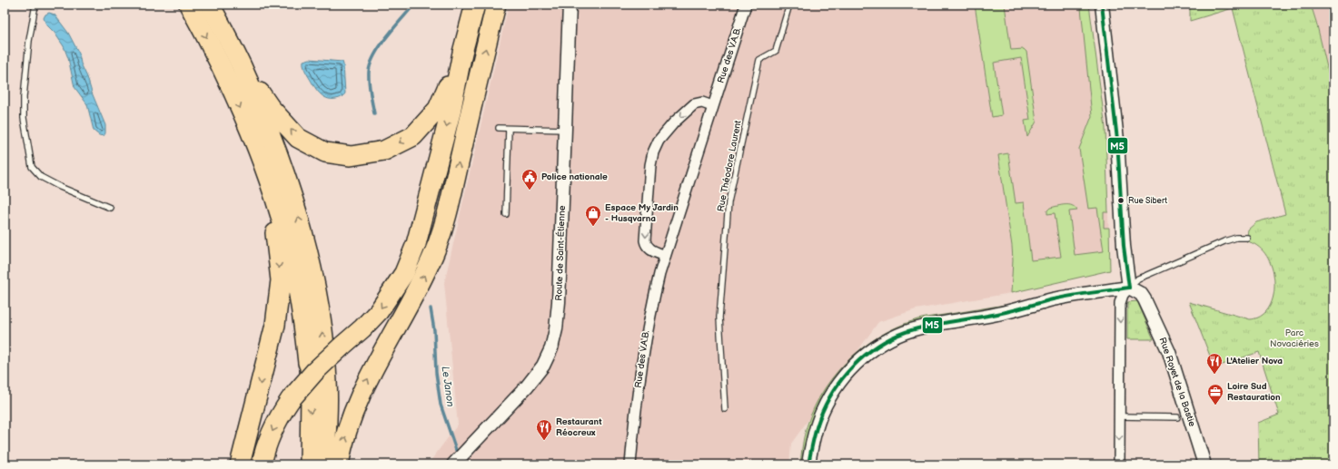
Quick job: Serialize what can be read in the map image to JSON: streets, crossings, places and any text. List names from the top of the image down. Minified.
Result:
{"streets":{"street":["Rue des V.A.B.","Route de Saint-Étienne","Rue Royet de la Bastie"],"lane":["Rue Théodore Laurent"]},"water":["Le Janon"],"parks":["Parc Novaciéries"],"places":{"public building":["Police nationale"],"other":["Rue Sibert"],"shop":["Espace My Jardin - Husqvarna"],"restaurant":["L'Atelier Nova","Restaurant Réocreux"],"office":["Loire Sud Restauration"]},"lines":["transit line M5"]}
